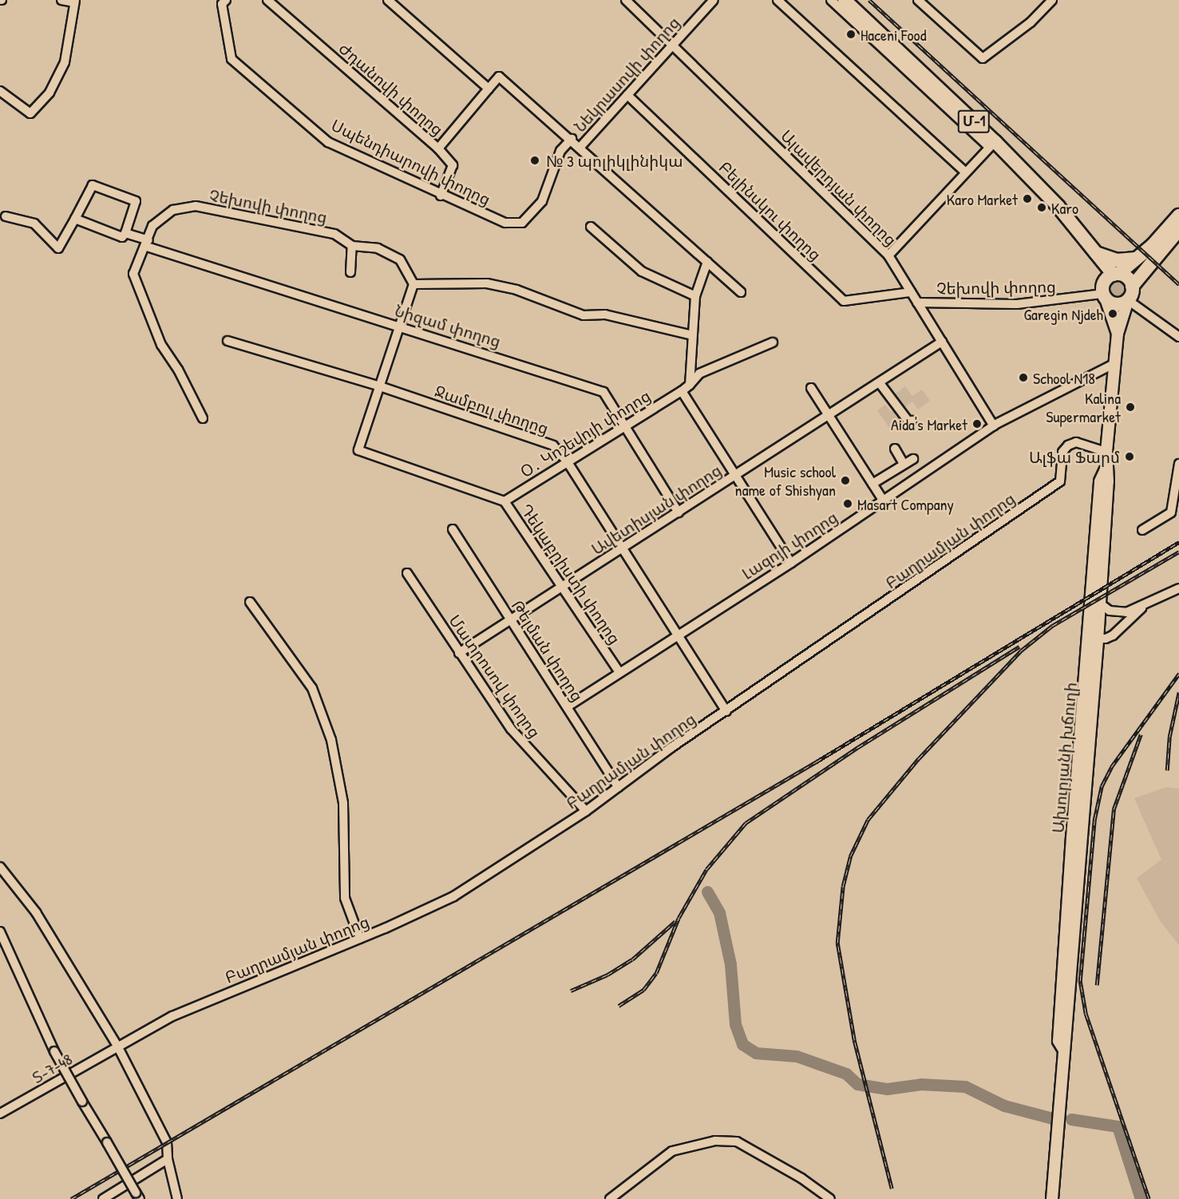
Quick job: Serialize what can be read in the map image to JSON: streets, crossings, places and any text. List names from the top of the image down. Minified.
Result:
{"streets":{"highway":["Մ-1"],"main road":["Ախուրյանի խճուղի"],"street":["Նեկրասովի փողոց","Ժդանովի փողոց","Սպենդիարովի փողոց","Ալավերդյան փողոց","Չեխովի փողոց","Բելինսկու փողոց","Նիզամ փողոց","Ջամբուլ փողոց","Օ․ Կոշեվոյի փողոց","Ավետիսյան փողոց","Բաղրամյան փողոց","Լազոյի փողոց","Դեկաբրիստի փողոց","Թելման փողոց","Մատրոսով փողոց","Տ-7-48"]},"crossings":[["Նեկրասովի փողոց","Սպենդիարովի փողոց"],["Նեկրասովի փողոց","Ալավերդյան փողոց"],["Նեկրասովի փողոց","Բելինսկու փողոց"],["Մ-1","Չեխովի փողոց"],["Մ-1","Ախուրյանի խճուղի"],["Ալավերդյան փողոց","Չեխովի փողոց"],["Ալավերդյան փողոց","Բելինսկու փողոց"],["Ալավերդյան փողոց","Ավետիսյան փողոց"],["Ալավերդյան փողոց","Լազոյի փողոց"],["Չեխովի փողոց","Նիզամ փողոց"],["Չեխովի փողոց","Ախուրյանի խճուղի"],["Նիզամ փողոց","Օ․ Կոշեվոյի փողոց"],["Նիզամ փողոց","Ավետիսյան փողոց"],["Ջամբուլ փողոց","Օ․ Կոշեվոյի փողոց"],["Ջամբուլ փողոց","Ավետիսյան փողոց"],["Ջամբուլ փողոց","Բաղրամյան փողոց"],["Ջամբուլ փողոց","Լազոյի փողոց"],["Ջամբուլ փողոց","Դեկաբրիստի փողոց"],["Օ․ Կոշեվոյի փողոց","Դեկաբրիստի փողոց"],["Ավետիսյան փողոց","Դեկաբրիստի փողոց"],["Ավետիսյան փողոց","Թելման փողոց"],["Ավետիսյան փողոց","Մատրոսով փողոց"],["Բաղրամյան փողոց","Թելման փողոց"],["Բաղրամյան փողոց","Մատրոսով փողոց"],["Բաղրամյան փողոց","Ախուրյանի խճուղի"],["Բաղրամյան փողոց","Տ-7-48"],["Լազոյի փողոց","Դեկաբրիստի փողոց"],["Լազոյի փողոց","Թելման փողոց"],["Լազոյի փողոց","Ախուրյանի խճուղի"]],"places":["Haceni Food","№ 3 պոլիկլինիկա","Karo Market","Karo","Garegin Njdeh","School N18","Kalina Supermarket","Aida's Market","Ալֆա Ֆարմ","Music school name of Shishyan","Masart Company"]}
